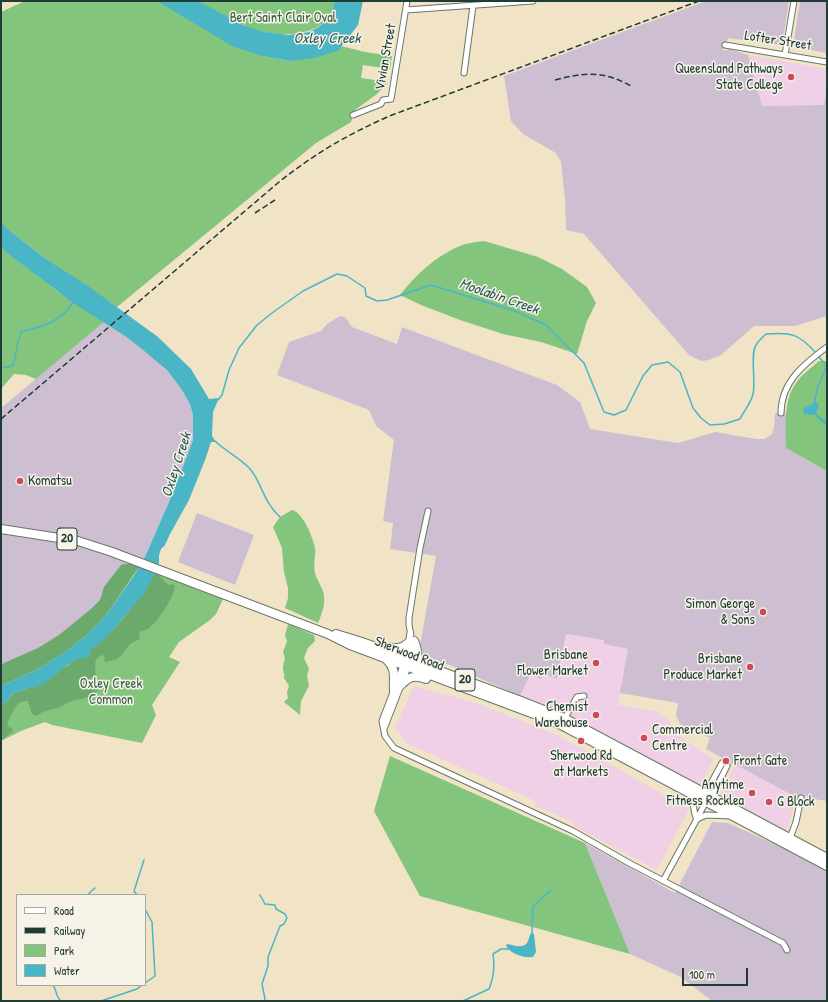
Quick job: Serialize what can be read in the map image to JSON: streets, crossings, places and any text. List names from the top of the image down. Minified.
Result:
{"streets":{"main road":["20","Sherwood Road"],"street":["Lofter Street","Vivian Street"]},"water":["Oxley Creek","Moolabin Creek"],"parks":["Bert Saint Clair Oval","Oxley Creek Common"],"places":["Queensland Pathways State College","Komatsu","Simon George & Sons","Brisbane Flower Market","Brisbane Produce Market","Chemist Warehouse","Commercial Centre","Sherwood Rd at Markets","Front Gate","Anytime Fitness Rocklea","G Block"],"legend":["Road","Railway","Park","Water"],"scale_bar":"100 m"}
